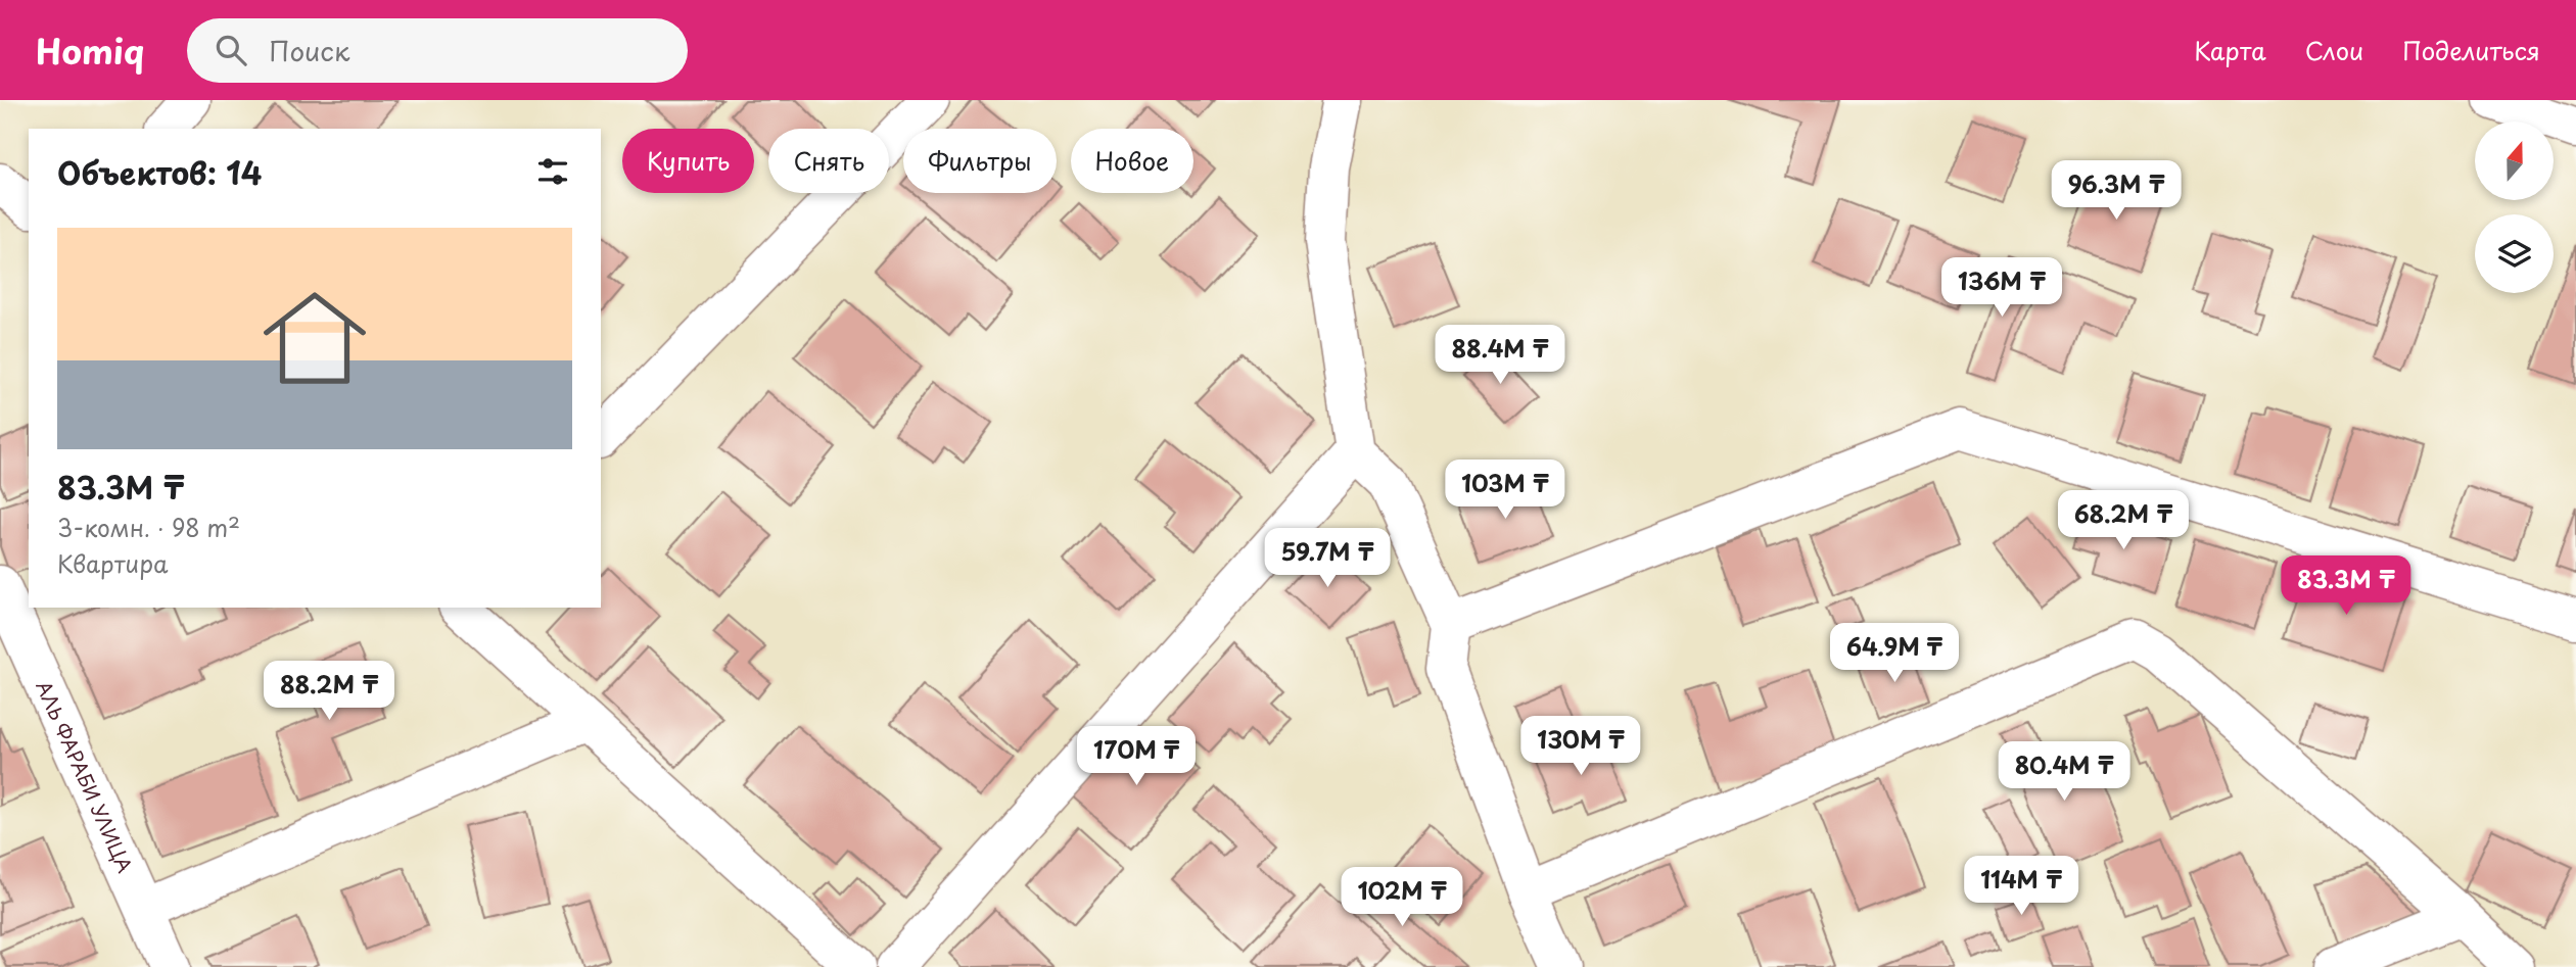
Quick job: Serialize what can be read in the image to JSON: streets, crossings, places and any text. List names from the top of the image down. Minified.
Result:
{"streets":{"street":["АЛЬ ФАРАБИ УЛИЦА"]},"north":"top","page":{"header":"Homiq","search":"Поиск","nav":["Карта","Слои","Поделиться"],"chip":["Купить","Снять","Фильтры","Новое"],"heading":"Объектов: 14","price":["96.3M ₸","136M ₸","88.4M ₸","103M ₸","68.2M ₸","59.7M ₸","83.3M ₸","64.9M ₸","88.2M ₸","130M ₸","170M ₸","80.4M ₸","114M ₸","102M ₸"],"list":[{"name":"83.3M ₸","note":"3-комн. · 98 m² · Квартира"}]}}
